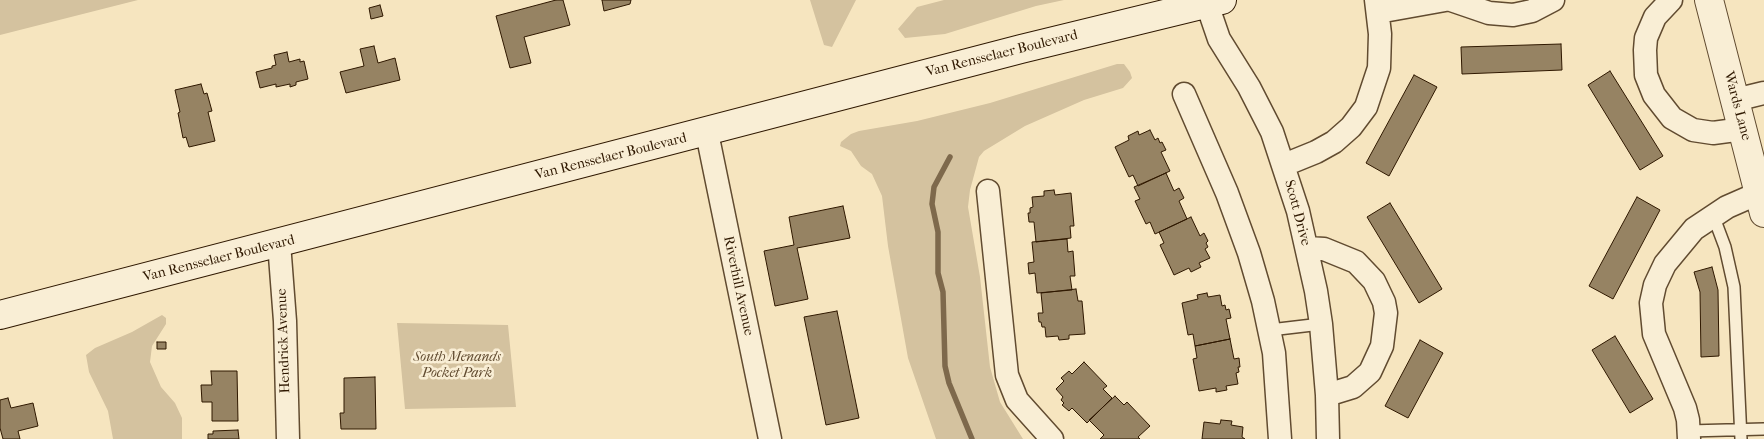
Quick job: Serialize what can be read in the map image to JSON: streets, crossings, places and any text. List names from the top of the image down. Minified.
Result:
{"streets":{"main road":["Van Rensselaer Boulevard","Wards Lane"],"street":["Scott Drive","Riverhill Avenue","Hendrick Avenue"]},"crossings":[["Van Rensselaer Boulevard","Scott Drive"],["Van Rensselaer Boulevard","Riverhill Avenue"],["Van Rensselaer Boulevard","Hendrick Avenue"]],"parks":["South Menands Pocket Park"]}
